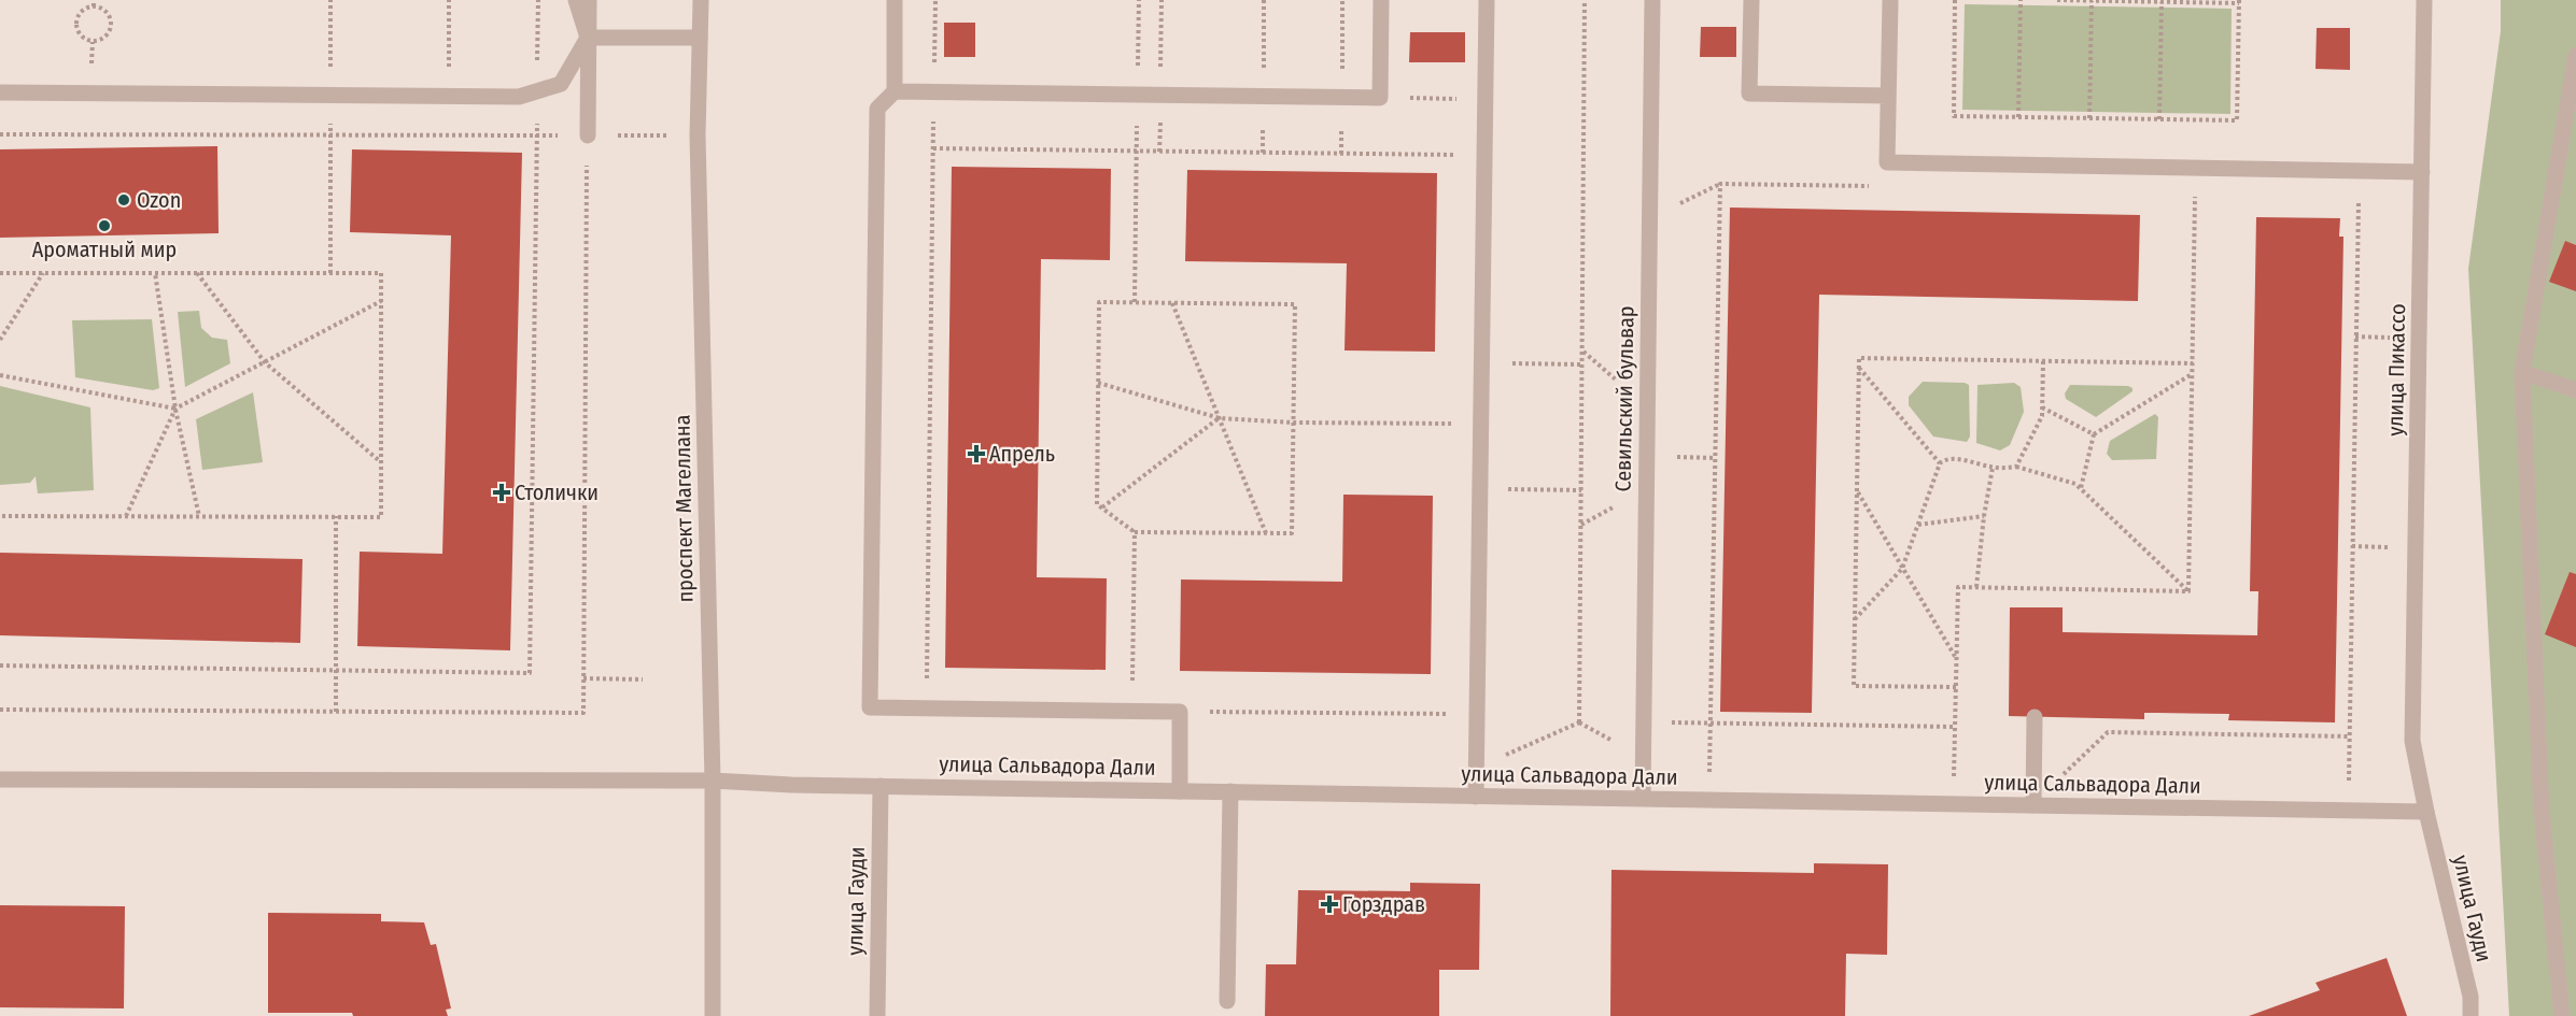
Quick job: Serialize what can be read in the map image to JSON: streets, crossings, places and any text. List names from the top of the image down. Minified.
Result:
{"streets":{"street":["улица Пикассо","Севильский бульвар","проспект Магеллана","улица Сальвадора Дали","улица Гауди"]},"crossings":[["улица Пикассо","улица Сальвадора Дали"],["улица Пикассо","улица Гауди"],["Севильский бульвар","улица Сальвадора Дали"],["проспект Магеллана","улица Сальвадора Дали"],["улица Сальвадора Дали","улица Гауди"]],"places":{"other":["Ozon","Ароматный мир"],"health":["Апрель","Столички","Горздрав"]}}
